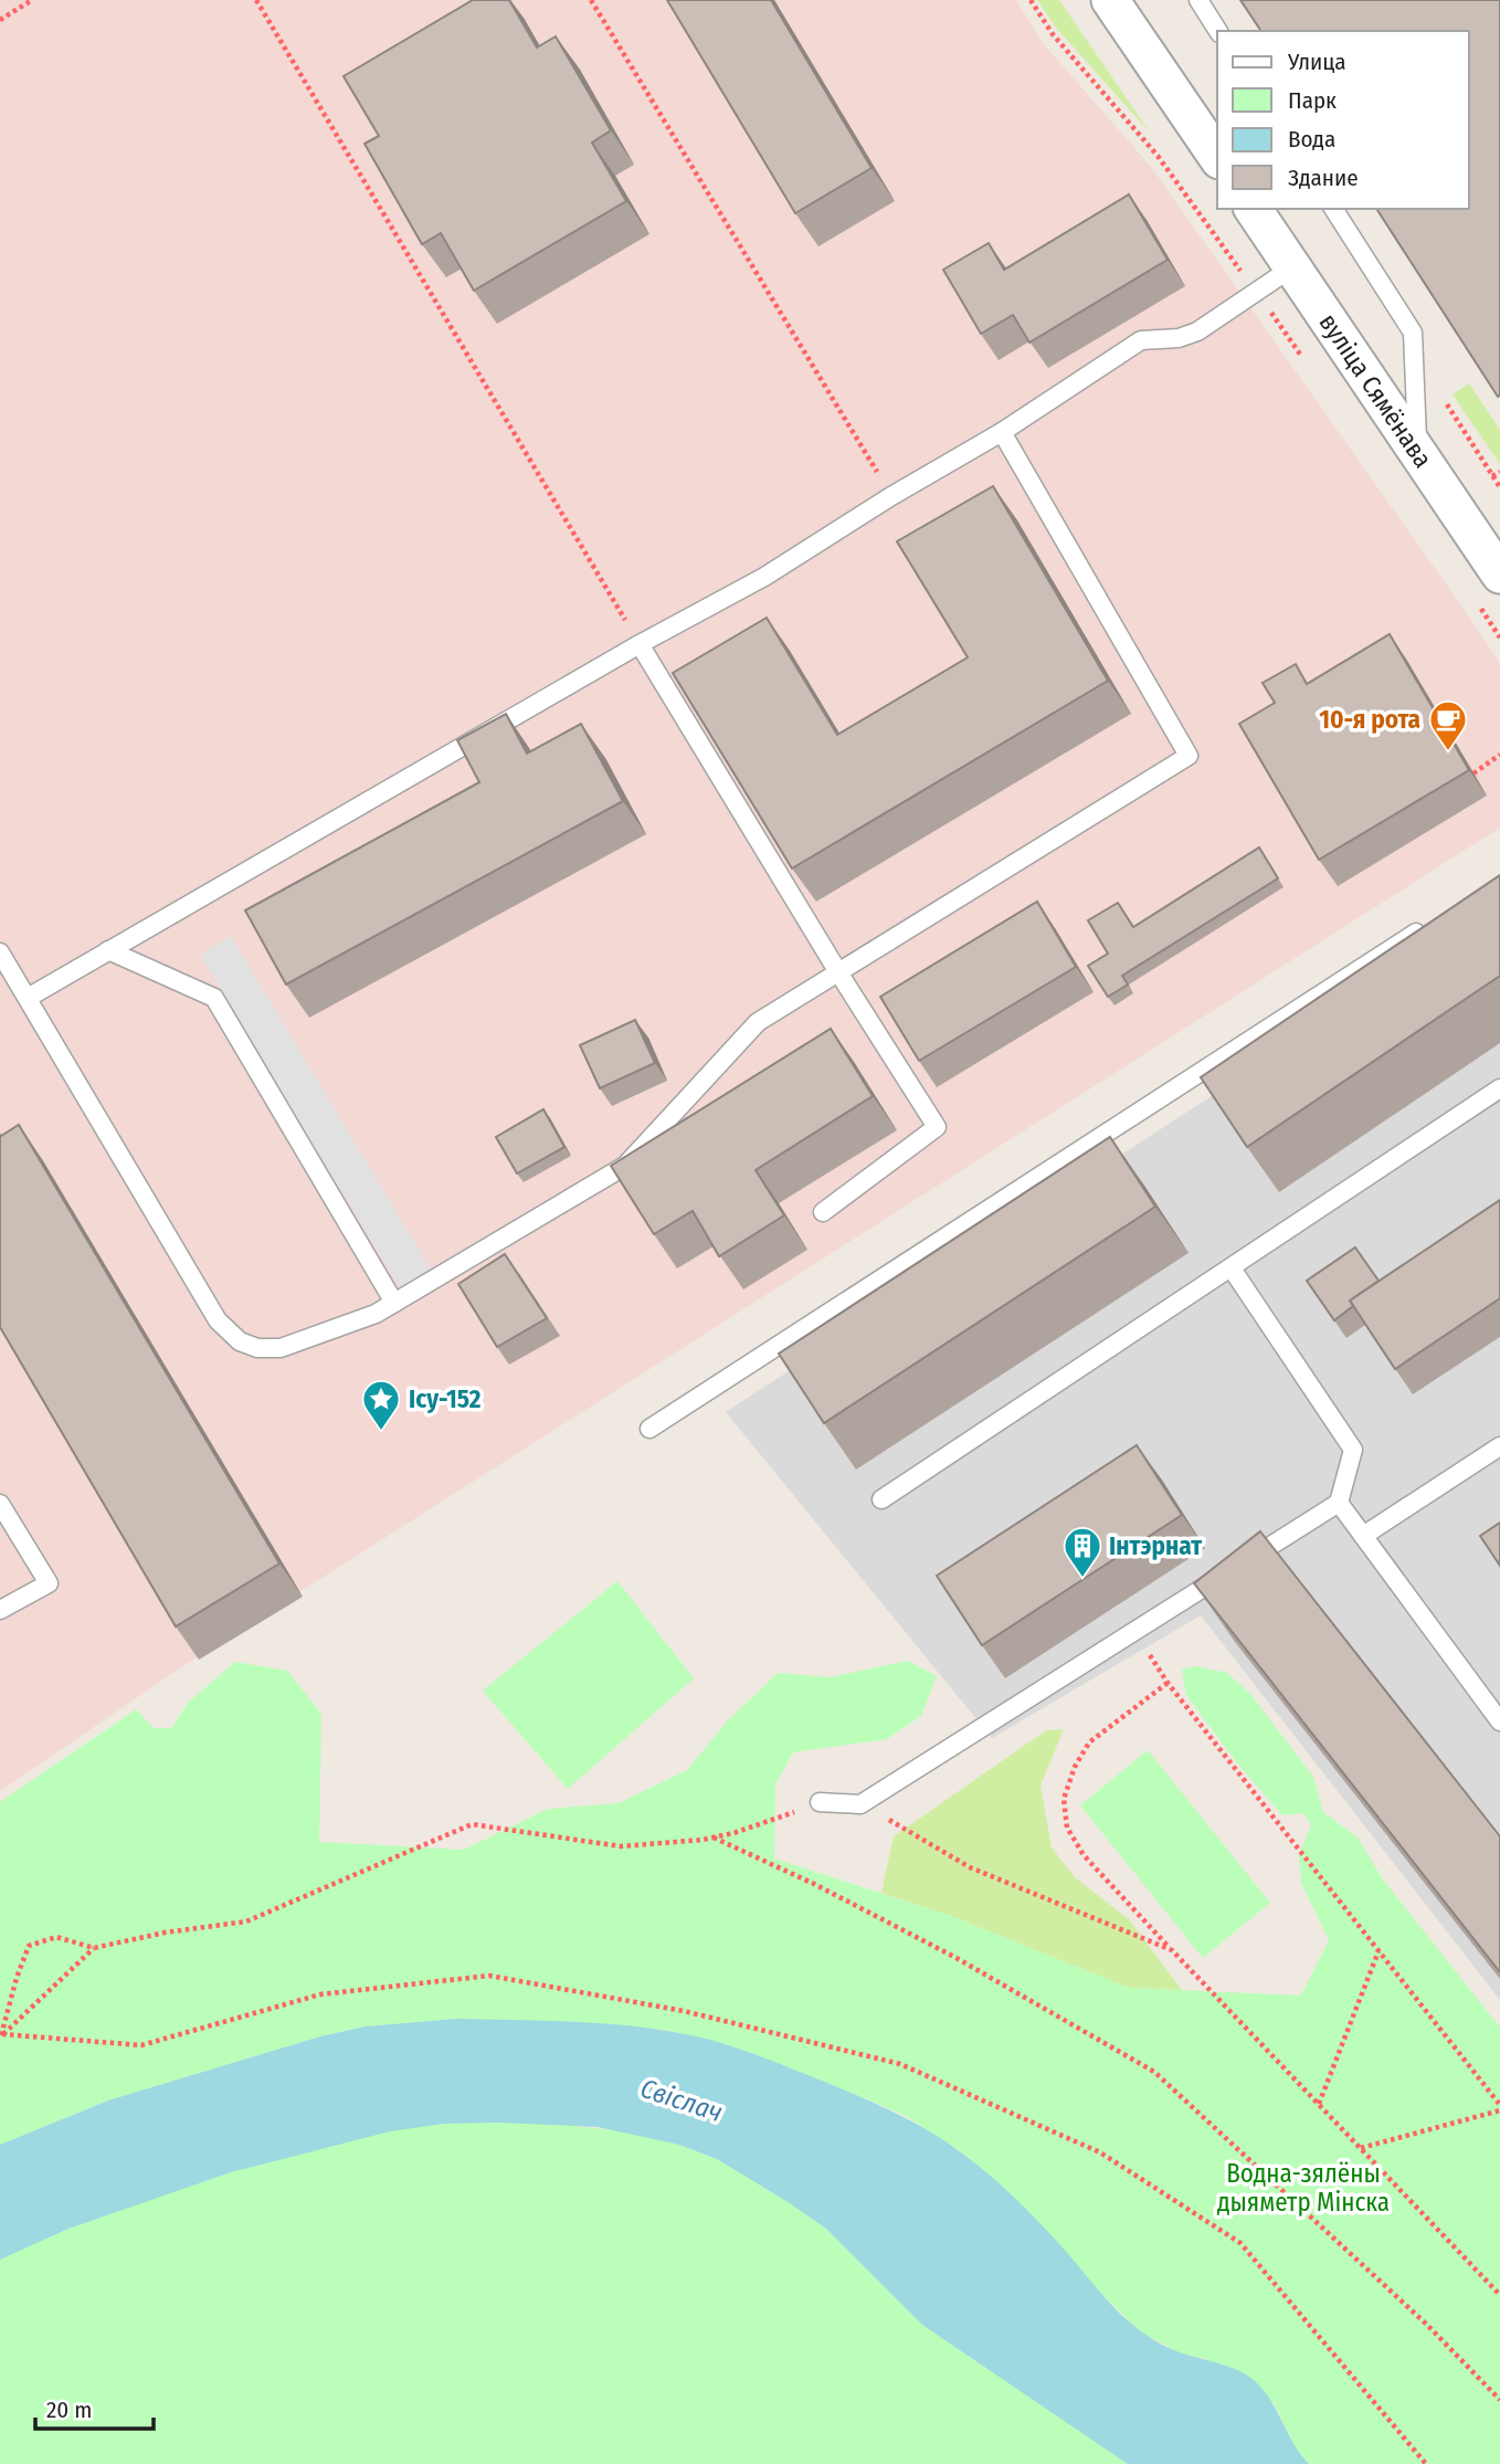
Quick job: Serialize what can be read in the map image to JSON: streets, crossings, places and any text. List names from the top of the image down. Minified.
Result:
{"streets":{"street":["вуліца Сямёнава"]},"water":["Свіслач"],"parks":["Водна-зялёны дыяметр Мінска"],"places":{"cafe":["10-я рота"],"place":["Ісу-152"],"building":["Інтэрнат"]},"legend":["Улица","Парк","Вода","Здание"],"scale_bar":"20 m"}
